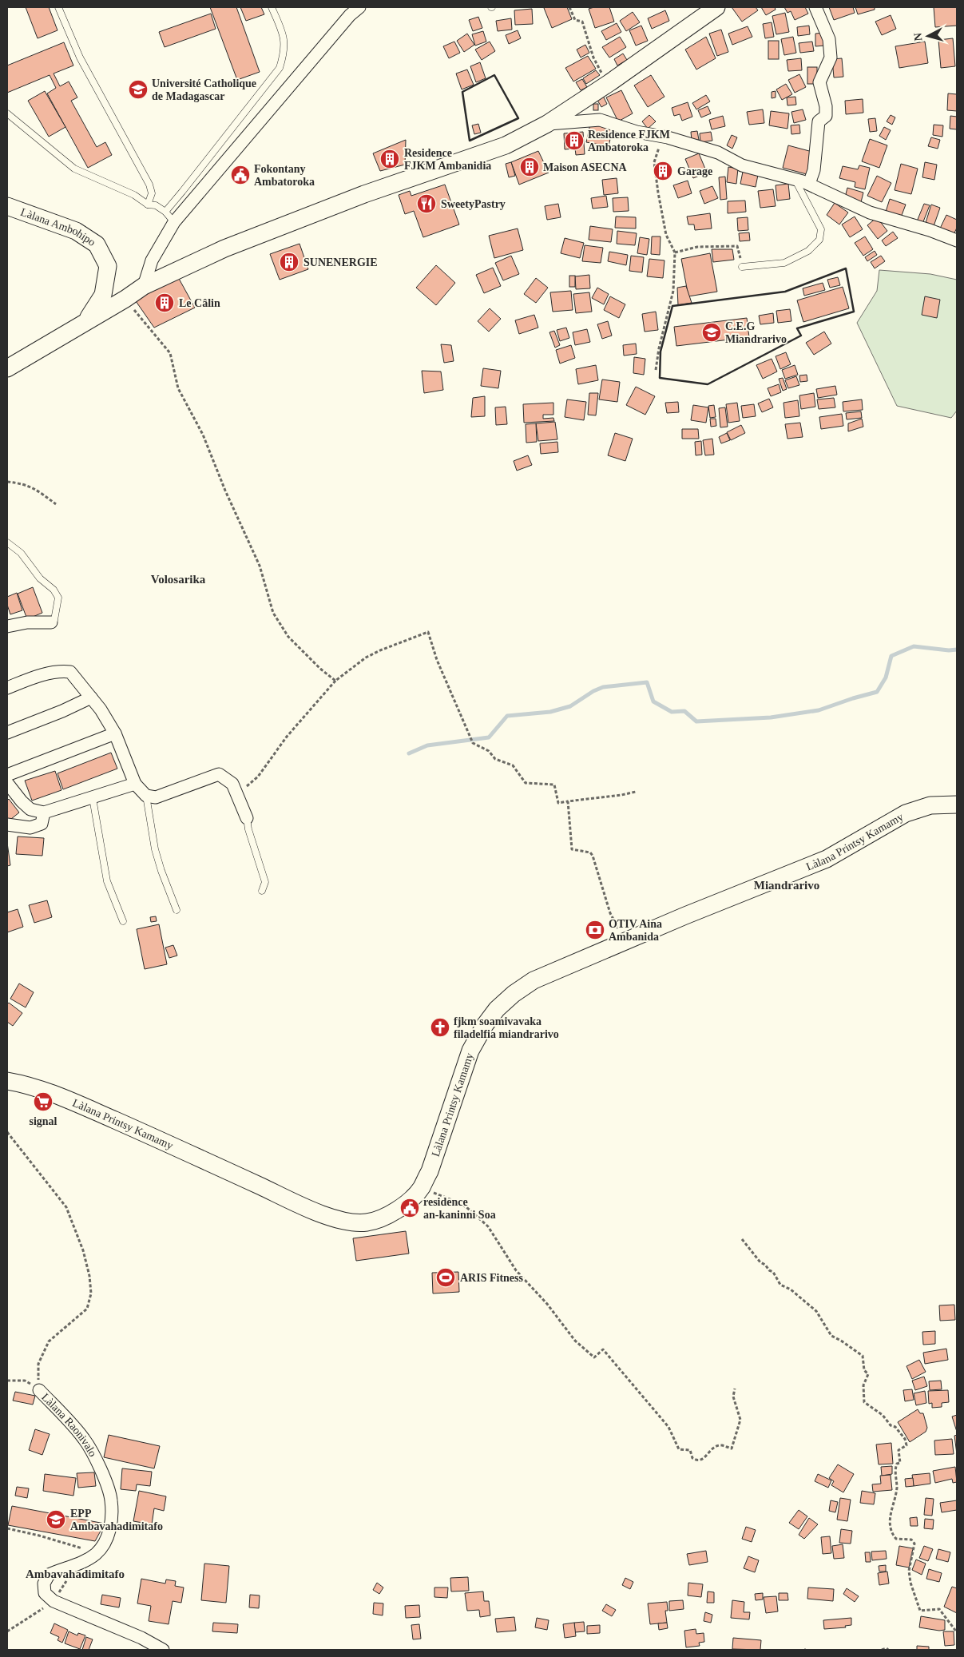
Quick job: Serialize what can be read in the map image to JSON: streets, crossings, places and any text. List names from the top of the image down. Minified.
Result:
{"streets":{"street":["Làlana Ambohipo","Làlana Printsy Kamamy","Làlana Raonivalo"]},"districts":["Volosarika","Miandrarivo","Ambavahadimitafo"],"places":{"school or university":["Université Catholique de Madagascar","C.E.G Miandrarivo","EPP Ambavahadimitafo"],"building":["Residence FJKM Ambatoroka","Residence FJKM Ambanidia","Maison ASECNA","Garage","SUNENERGIE","Le Câlin"],"public building":["Fokontany Ambatoroka","residence an-kaninni Soa"],"restaurant":["SweetyPastry"],"bank":["OTIV Aina Ambanida"],"church":["fjkm soamivavaka filadelfia miandrarivo"],"supermarket":["signal"],"sports":["ARIS Fitness"]},"north":"left"}
